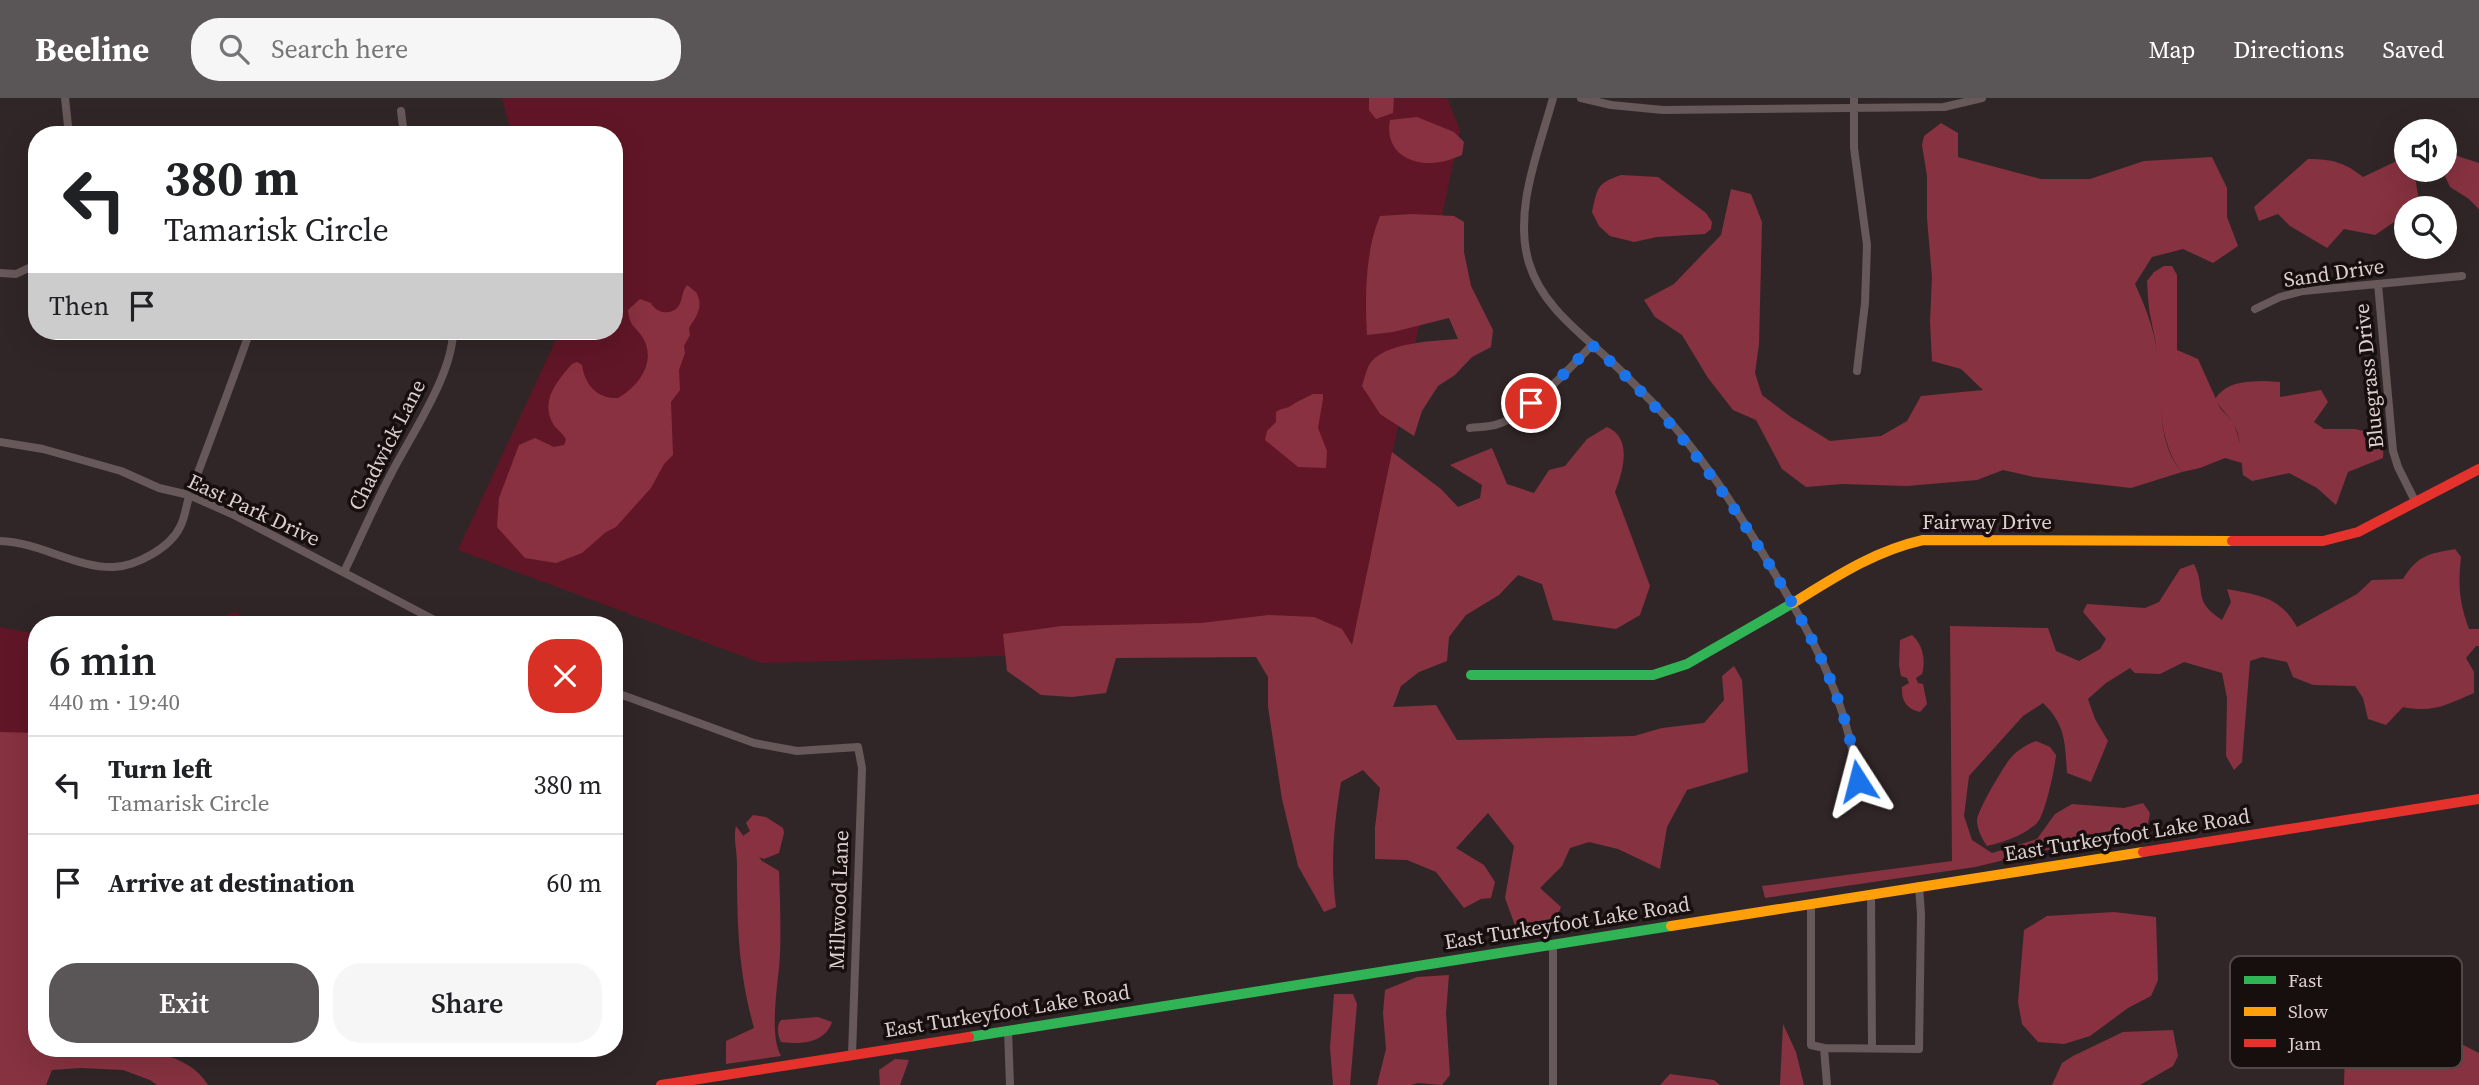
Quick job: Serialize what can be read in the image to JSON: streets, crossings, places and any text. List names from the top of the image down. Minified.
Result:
{"streets":{"main road":["Fairway Drive","East Turkeyfoot Lake Road"],"street":["Sand Drive","Bluegrass Drive","Chadwick Lane","East Park Drive","Millwood Lane"]},"crossings":[["Sand Drive","Bluegrass Drive"],["Bluegrass Drive","Fairway Drive"],["Chadwick Lane","East Park Drive"],["East Turkeyfoot Lake Road","Millwood Lane"]],"legend":["Fast","Slow","Jam"],"page":{"header":"Beeline","search":"Search here","nav":["Map","Directions","Saved"],"turn":["380 m","Tamarisk Circle"],"then":"Then","heading":["6 min","440 m · 19:40"],"list":[{"name":"Turn left","note":"Tamarisk Circle","value":"380 m"},{"name":"Arrive at destination","value":"60 m"}],"buttons":["Exit","Share"]}}
